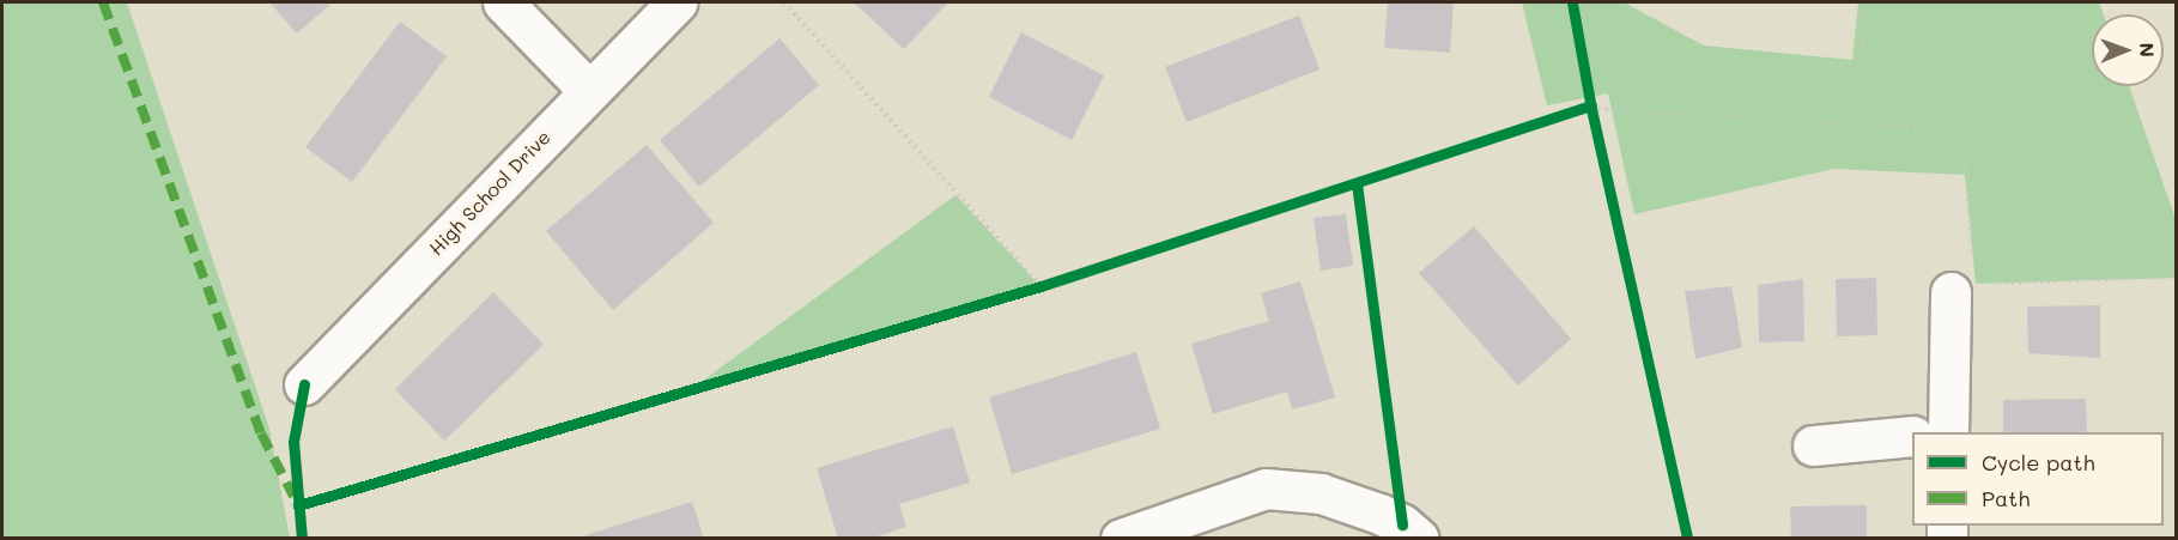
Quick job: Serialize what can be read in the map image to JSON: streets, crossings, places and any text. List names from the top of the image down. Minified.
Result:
{"streets":{"street":["High School Drive"]},"legend":["Cycle path","Path"],"north":"right"}
